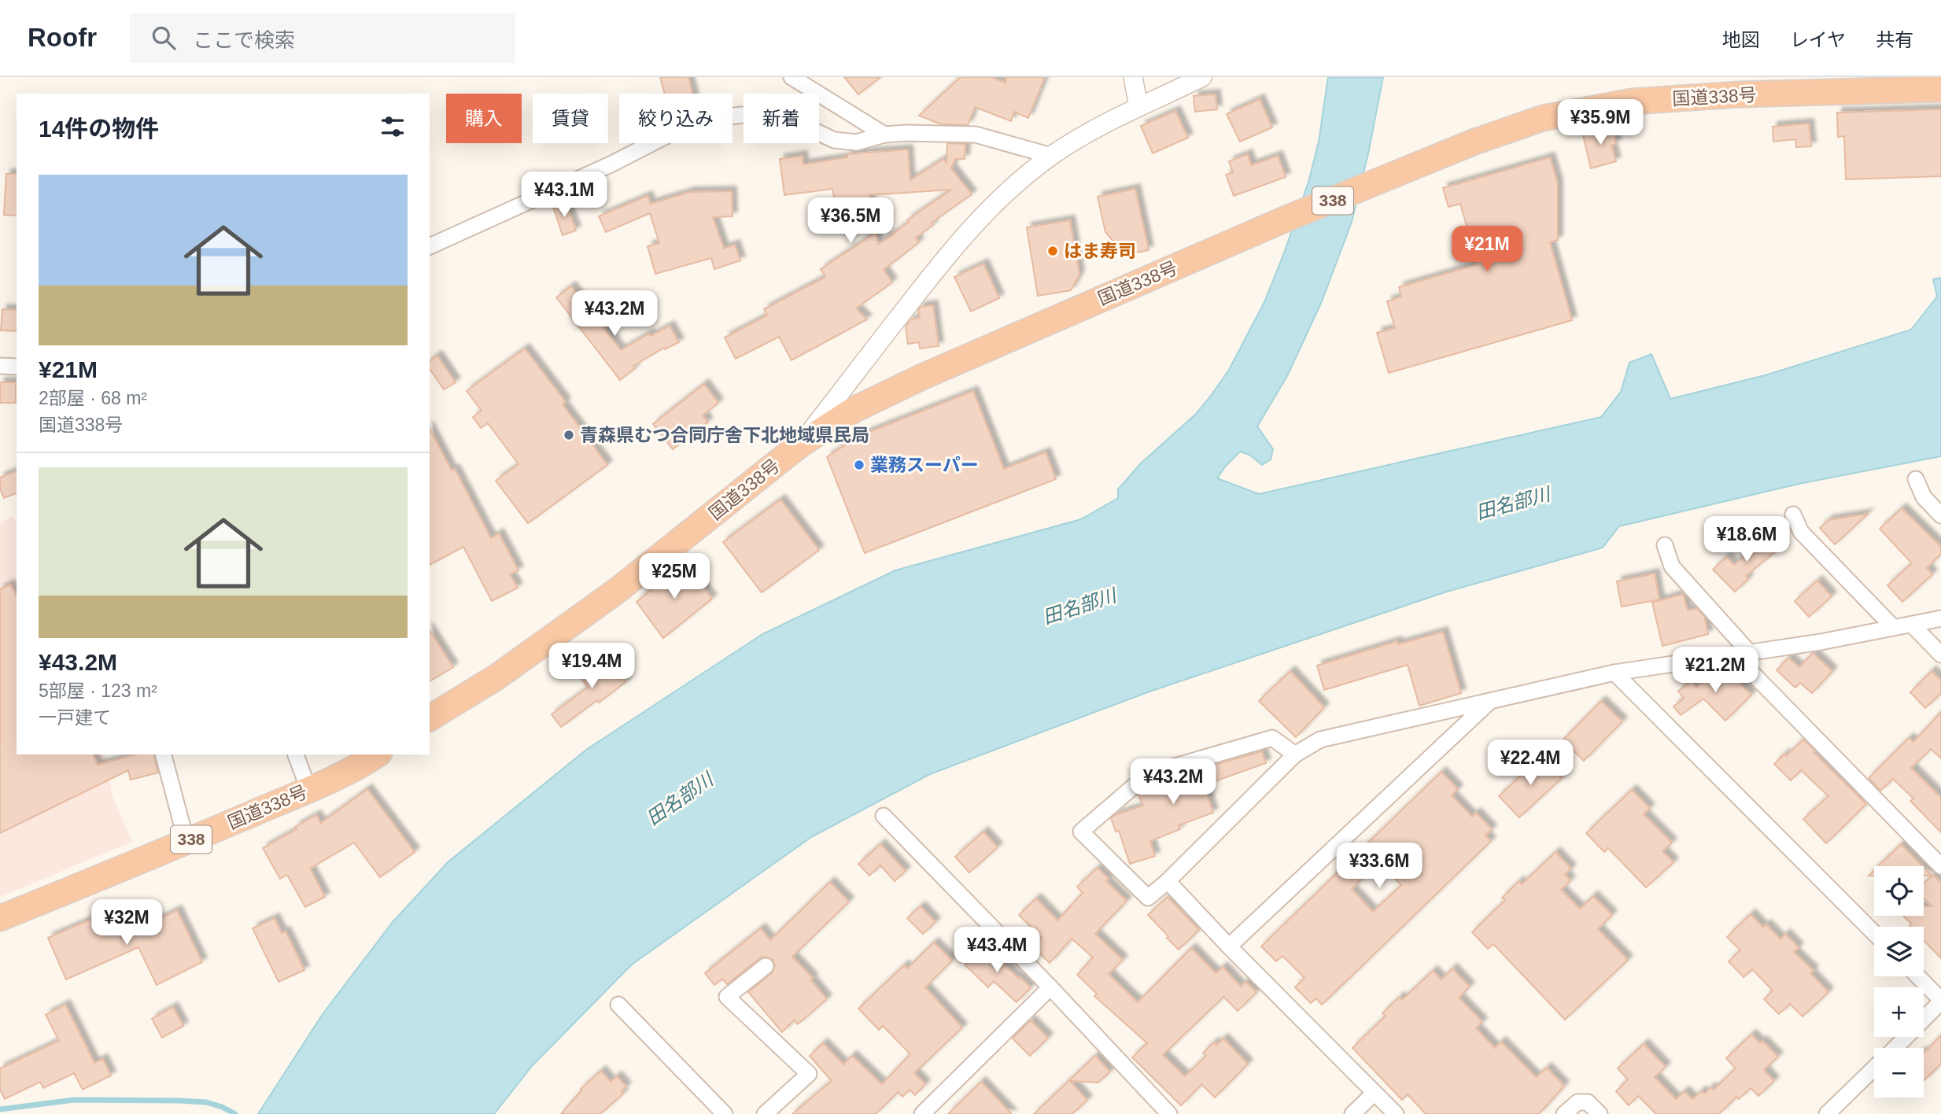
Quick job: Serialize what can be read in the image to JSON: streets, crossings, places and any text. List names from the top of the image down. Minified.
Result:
{"streets":{"highway":["国道338号","338"]},"water":["田名部川"],"places":["はま寿司","青森県むつ合同庁舎下北地域県民局","業務スーパー"],"page":{"header":"Roofr","search":"ここで検索","nav":["地図","レイヤ","共有"],"chip":["購入","賃貸","絞り込み","新着"],"heading":"14件の物件","price":["¥35.9M","¥43.1M","¥36.5M","¥21M","¥43.2M","¥18.6M","¥25M","¥19.4M","¥21.2M","¥22.4M","¥43.2M","¥33.6M","¥32M","¥43.4M"],"list":[{"name":"¥21M","note":"2部屋 · 68 m² · 国道338号"},{"name":"¥43.2M","note":"5部屋 · 123 m² · 一戸建て"}],"map_buttons":["+","−"]}}
